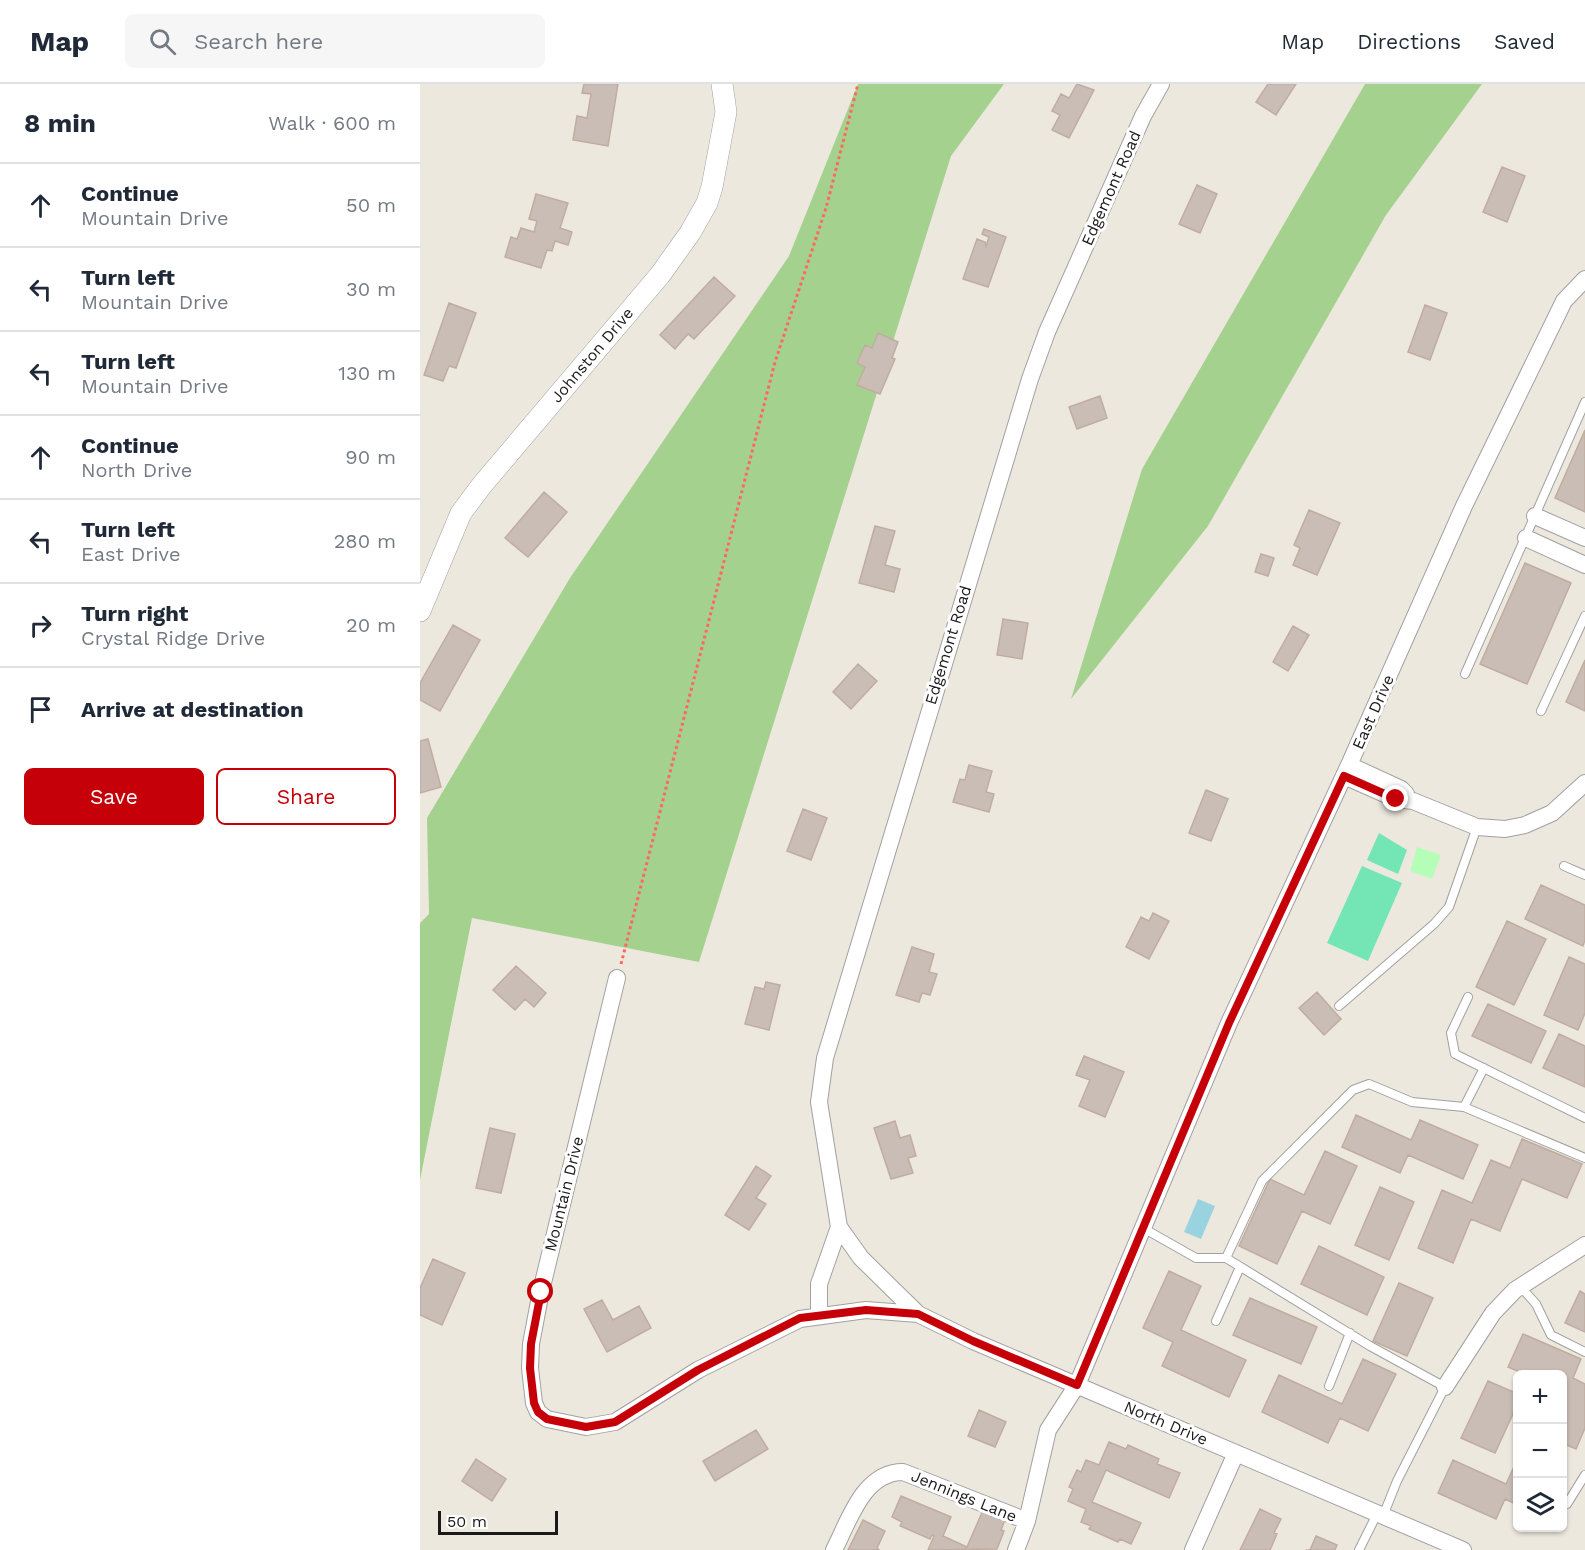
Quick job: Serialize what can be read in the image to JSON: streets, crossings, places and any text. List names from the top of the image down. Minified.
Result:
{"streets":{"street":["Edgemont Road","Johnston Drive","East Drive","Mountain Drive","North Drive","Jennings Lane"]},"crossings":[["Edgemont Road","Mountain Drive"],["Edgemont Road","North Drive"],["East Drive","North Drive"],["East Drive","Jennings Lane"],["Mountain Drive","North Drive"]],"scale_bar":"50 m","page":{"header":"Map","search":"Search here","nav":["Map","Directions","Saved"],"heading":["8 min","Walk · 600 m"],"list":[["Continue","Mountain Drive","50 m"],["Turn left","Mountain Drive","30 m"],["Turn left","Mountain Drive","130 m"],["Continue","North Drive","90 m"],["Turn left","East Drive","280 m"],["Turn right","Crystal Ridge Drive","20 m"],"Arrive at destination"],"buttons":["Save","Share"],"map_buttons":["+","−"],"scale":"50 m"}}
